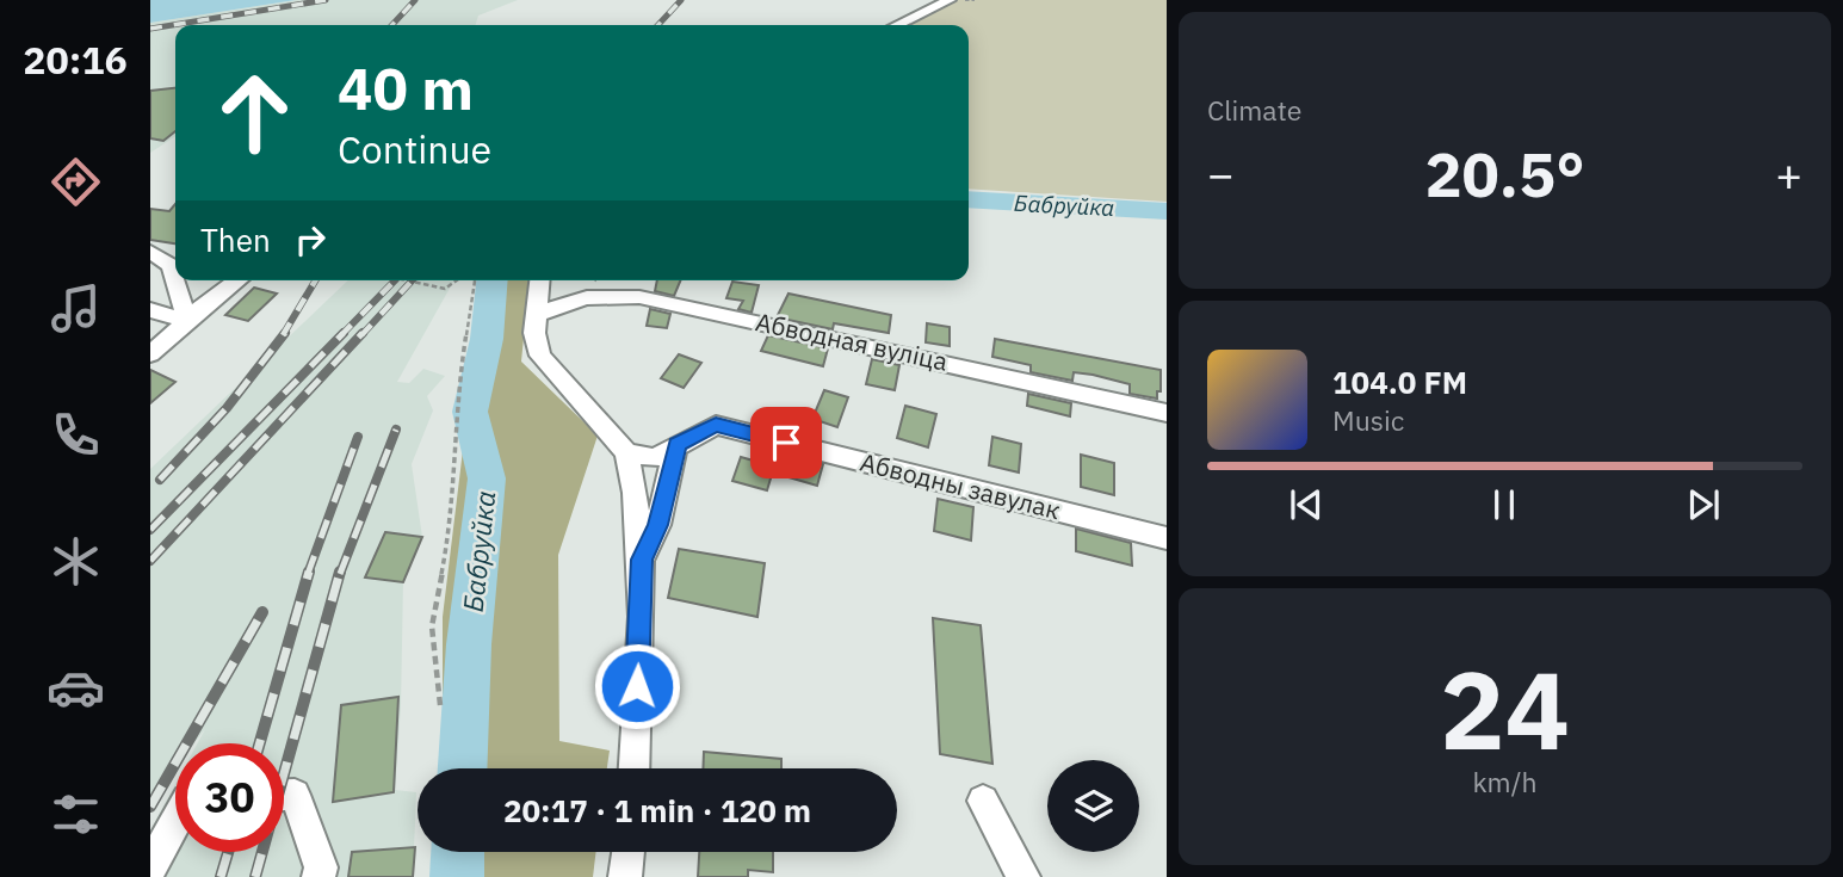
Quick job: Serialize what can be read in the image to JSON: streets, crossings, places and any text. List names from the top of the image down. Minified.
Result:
{"streets":{"street":["Абводная вуліца","Абводны завулак"]},"water":["Бабруйка"],"page":{"tabs":"20:16","tile":["Climate",["24","km/h"]],"turn":["40 m","Continue"],"heat":["−","20.5°","+"],"then":"Then","song":["104.0 FM","Music"],"limit":"30","trip":"20:17 · 1 min · 120 m"}}
